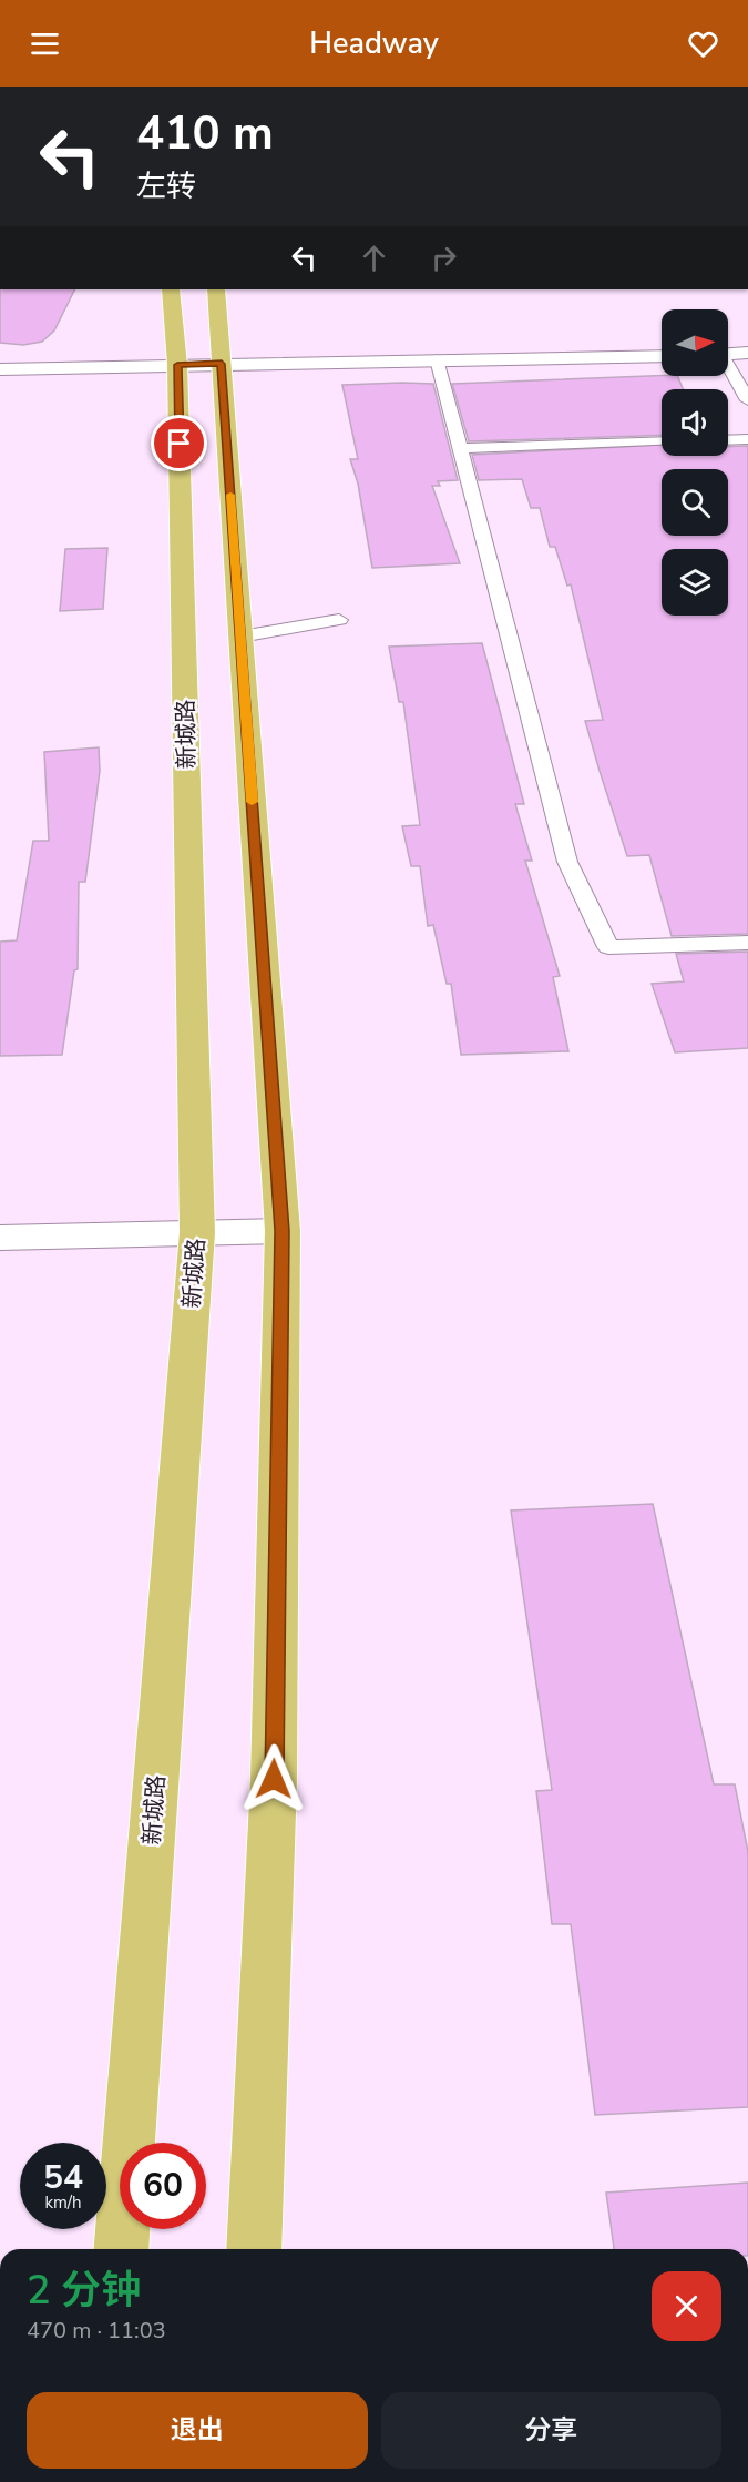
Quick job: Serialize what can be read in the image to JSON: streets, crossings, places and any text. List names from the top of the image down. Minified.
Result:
{"streets":{"main road":["新城路"]},"north":"right","page":{"header":"Headway","turn":["410 m","左转"],"speed":"54 km/h","limit":"60","heading":["2 分钟","470 m · 11:03"],"buttons":["退出","分享"]}}
